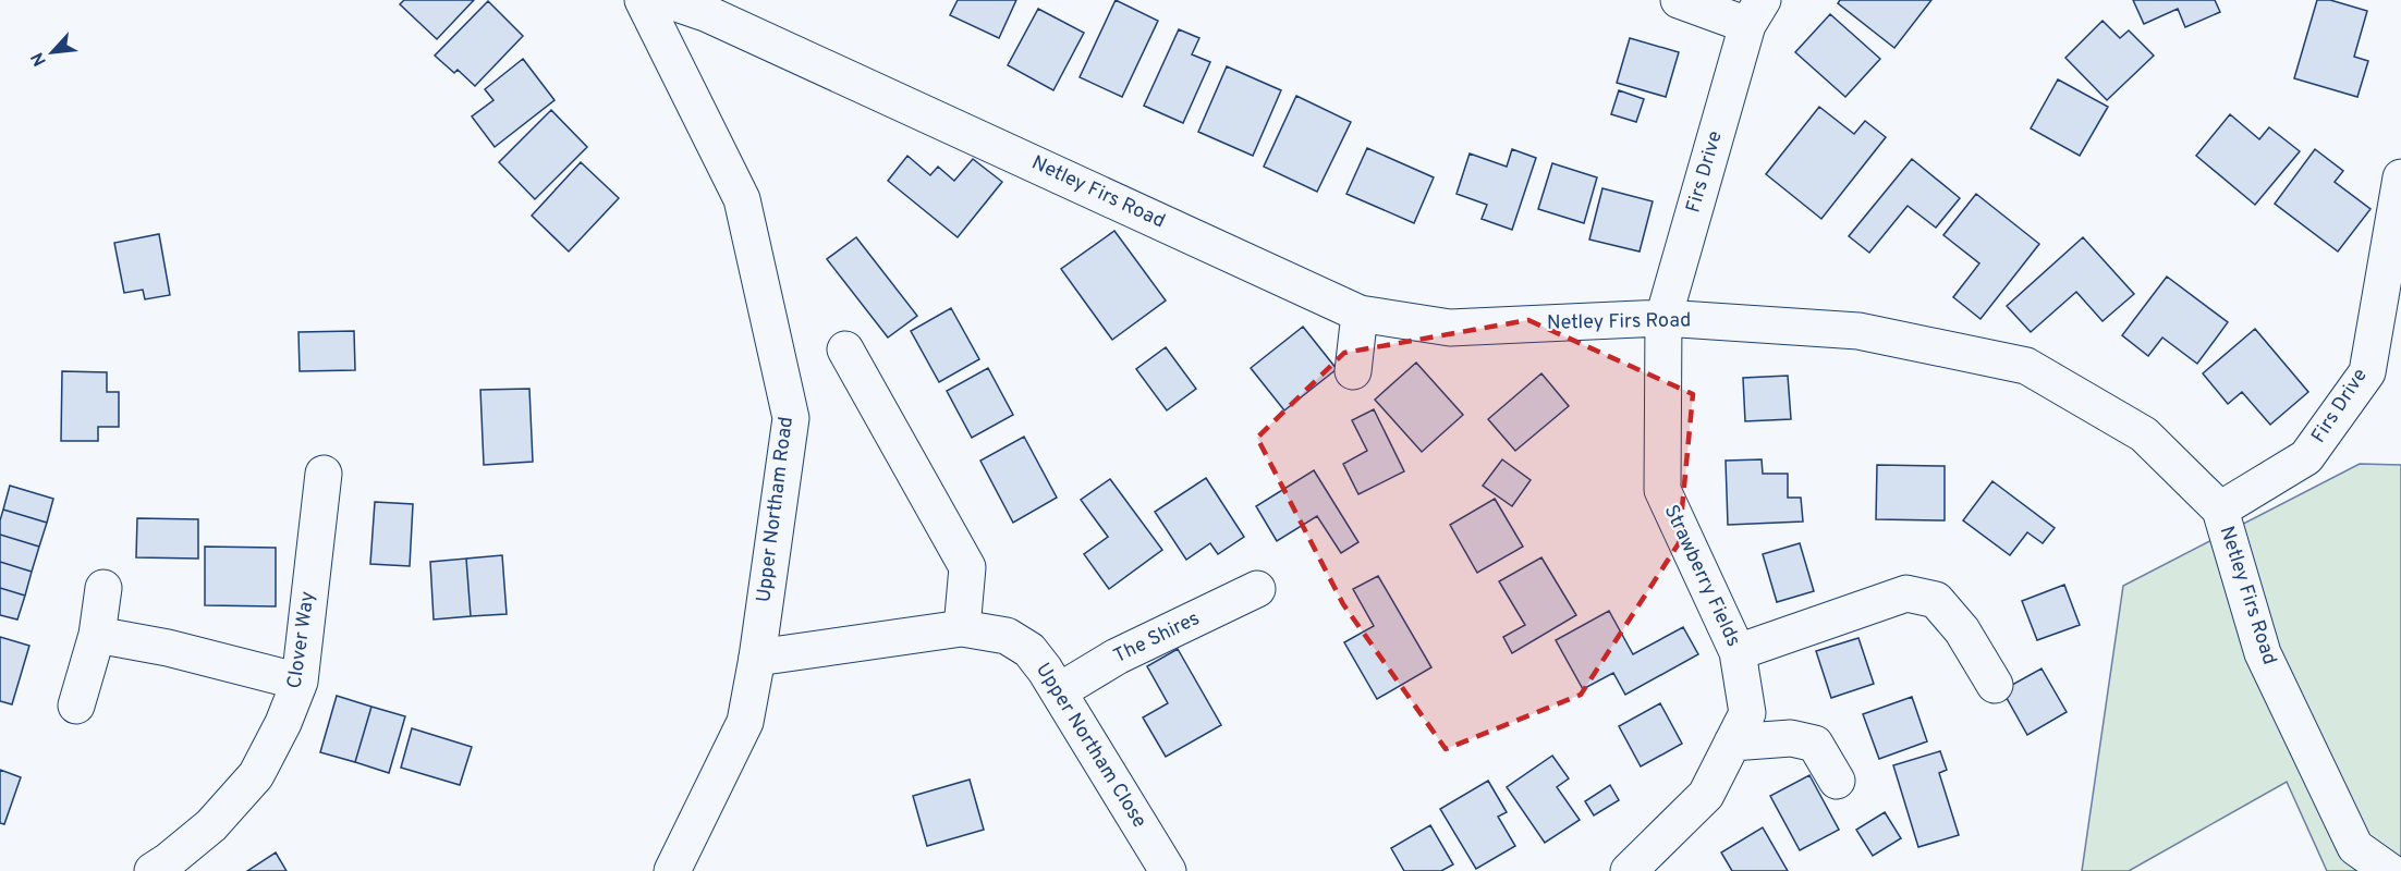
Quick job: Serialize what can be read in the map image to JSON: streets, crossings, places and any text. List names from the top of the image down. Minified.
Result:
{"streets":{"street":["Firs Drive","Netley Firs Road","Upper Northam Road","Strawberry Fields","The Shires","Clover Way","Upper Northam Close"]},"crossings":[["Firs Drive","Netley Firs Road"],["Firs Drive","Strawberry Fields"],["Netley Firs Road","Strawberry Fields"],["Upper Northam Road","Upper Northam Close"],["The Shires","Upper Northam Close"]],"north":"bottom left"}
